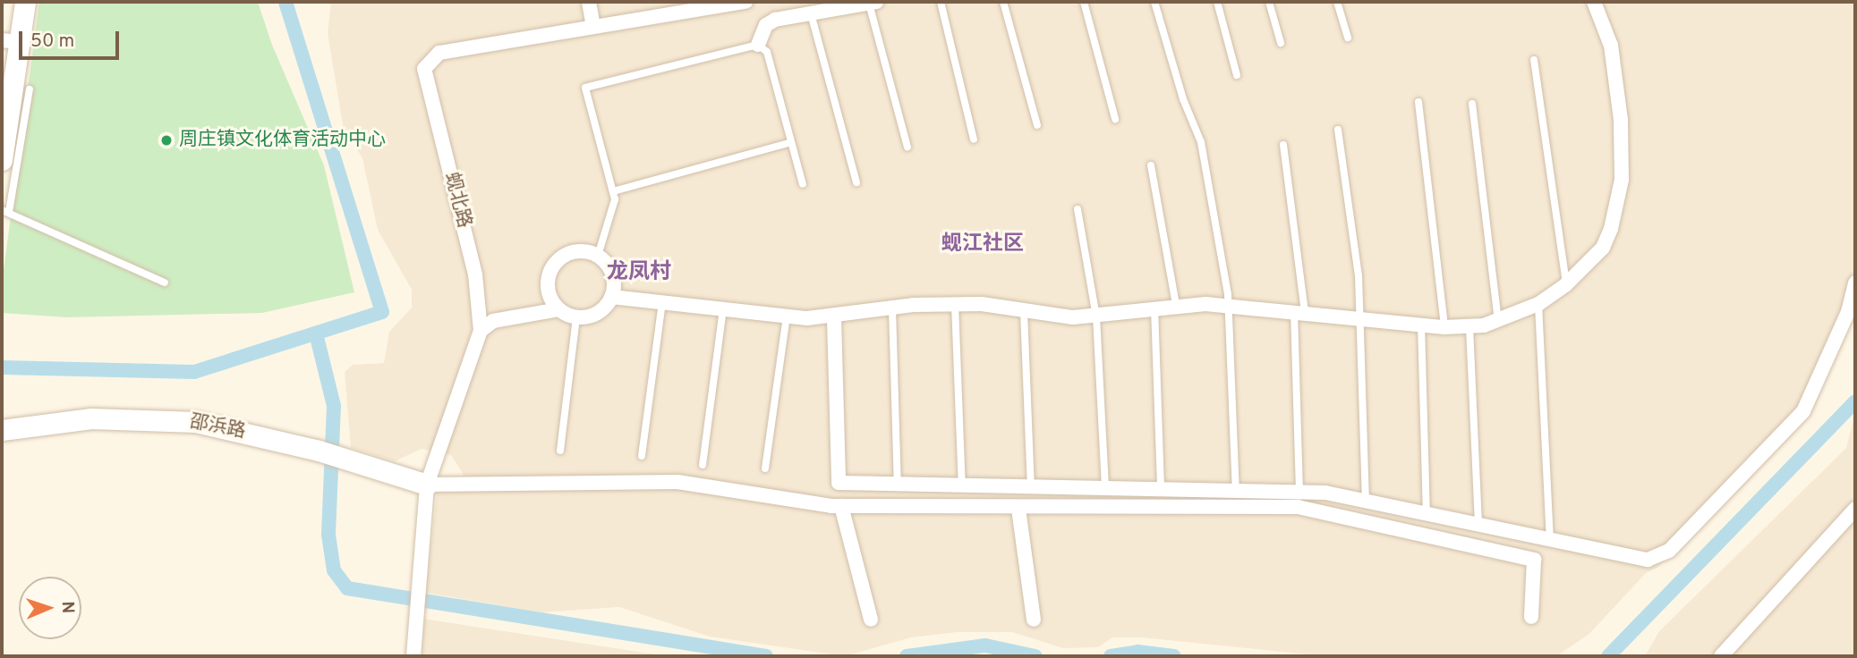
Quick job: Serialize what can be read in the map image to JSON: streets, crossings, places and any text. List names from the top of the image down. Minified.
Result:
{"streets":{"street":["蚬北路","邵浜路"]},"crossings":[["蚬北路","邵浜路"]],"districts":["蚬江社区","龙凤村"],"places":["周庄镇文化体育活动中心"],"scale_bar":"50 m","north":"right"}
